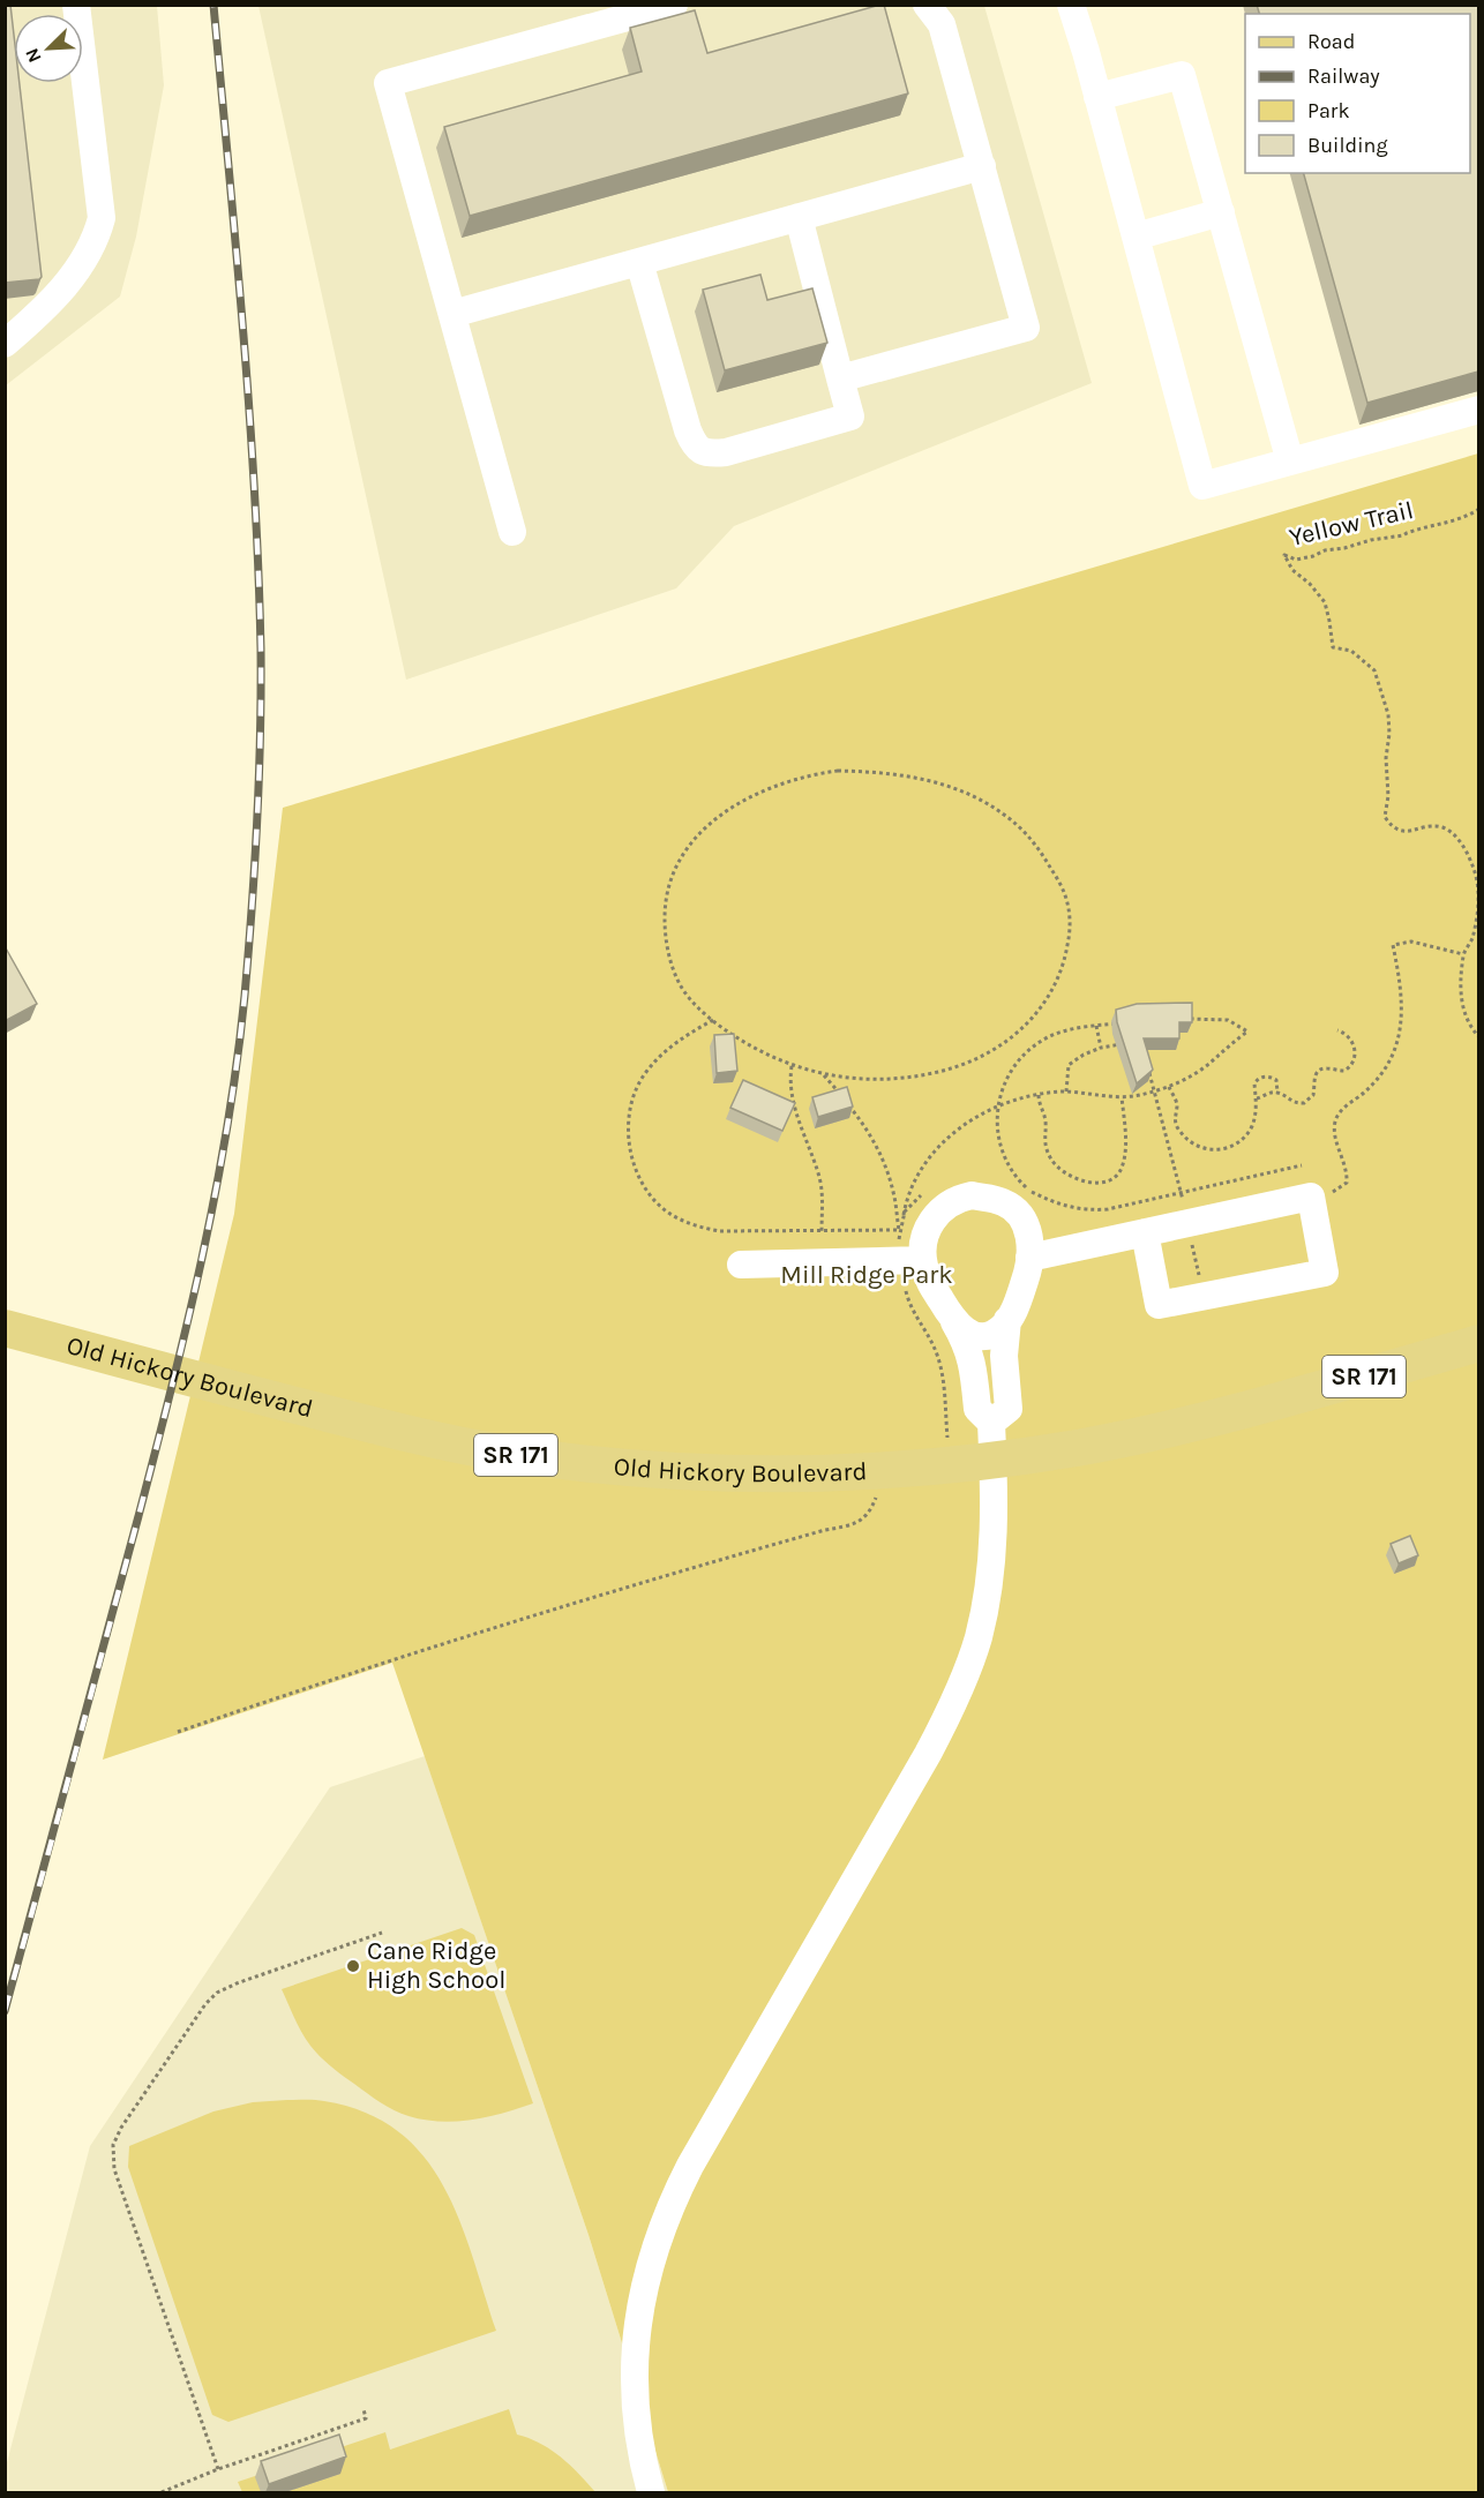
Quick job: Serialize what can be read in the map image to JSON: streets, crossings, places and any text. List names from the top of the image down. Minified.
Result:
{"streets":{"main road":["SR 171","Old Hickory Boulevard"],"path":["Yellow Trail"]},"parks":["Mill Ridge Park"],"places":["Cane Ridge High School"],"legend":["Road","Railway","Park","Building"],"north":"bottom left"}
